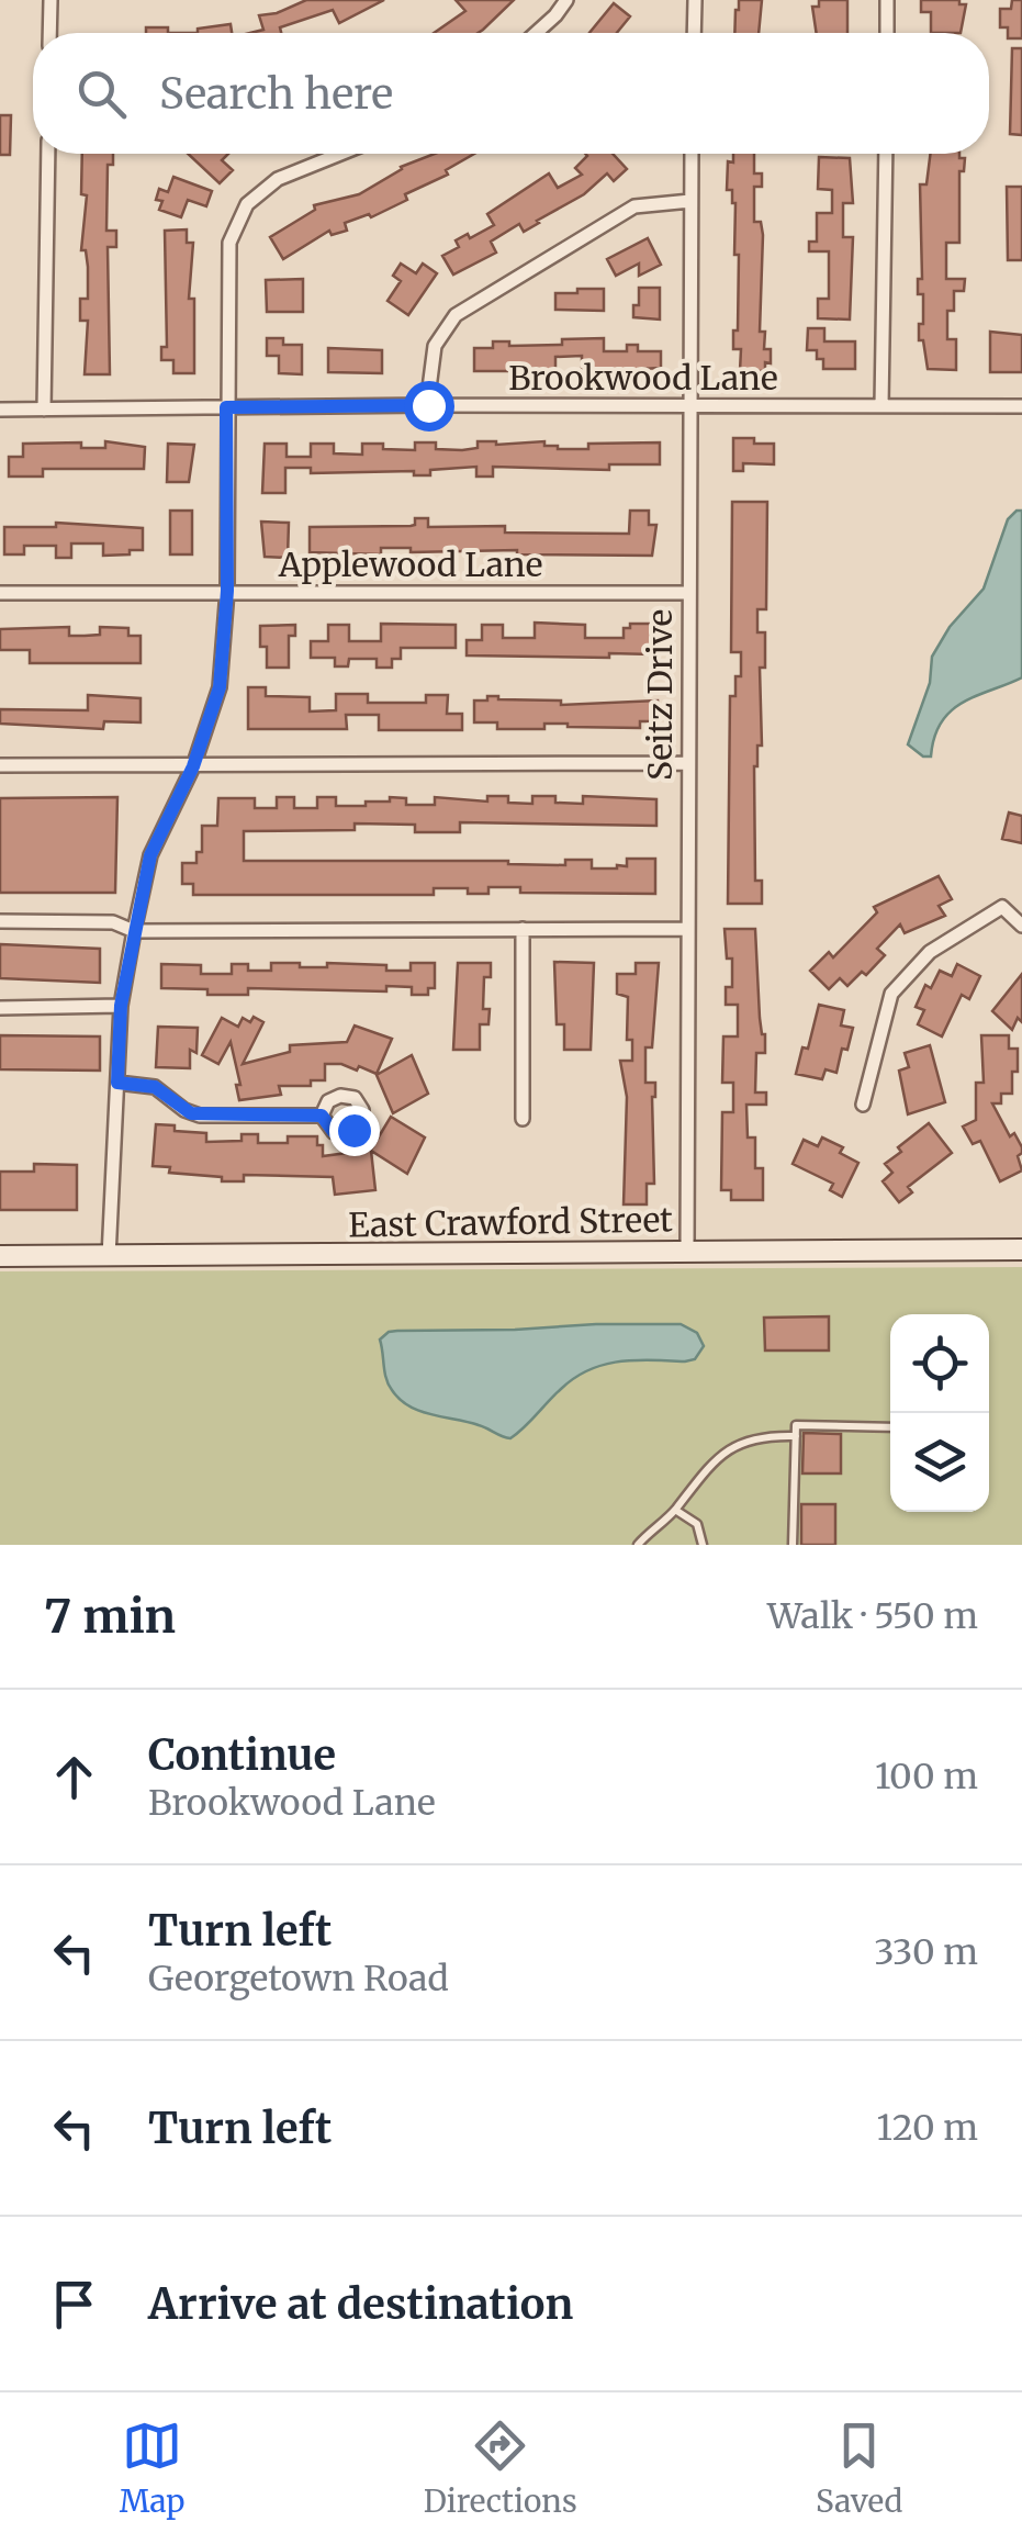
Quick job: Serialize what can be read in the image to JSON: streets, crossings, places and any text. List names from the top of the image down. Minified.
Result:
{"streets":{"street":["Brookwood Lane","Applewood Lane","Seitz Drive","East Crawford Street"]},"crossings":[["Brookwood Lane","Seitz Drive"],["Applewood Lane","Seitz Drive"],["Seitz Drive","East Crawford Street"]],"page":{"search":"Search here","heading":["7 min","Walk · 550 m"],"list":[["Continue","Brookwood Lane","100 m"],["Turn left","Georgetown Road","330 m"],["Turn left","120 m"],"Arrive at destination"],"nav":["Map","Directions","Saved"]}}
